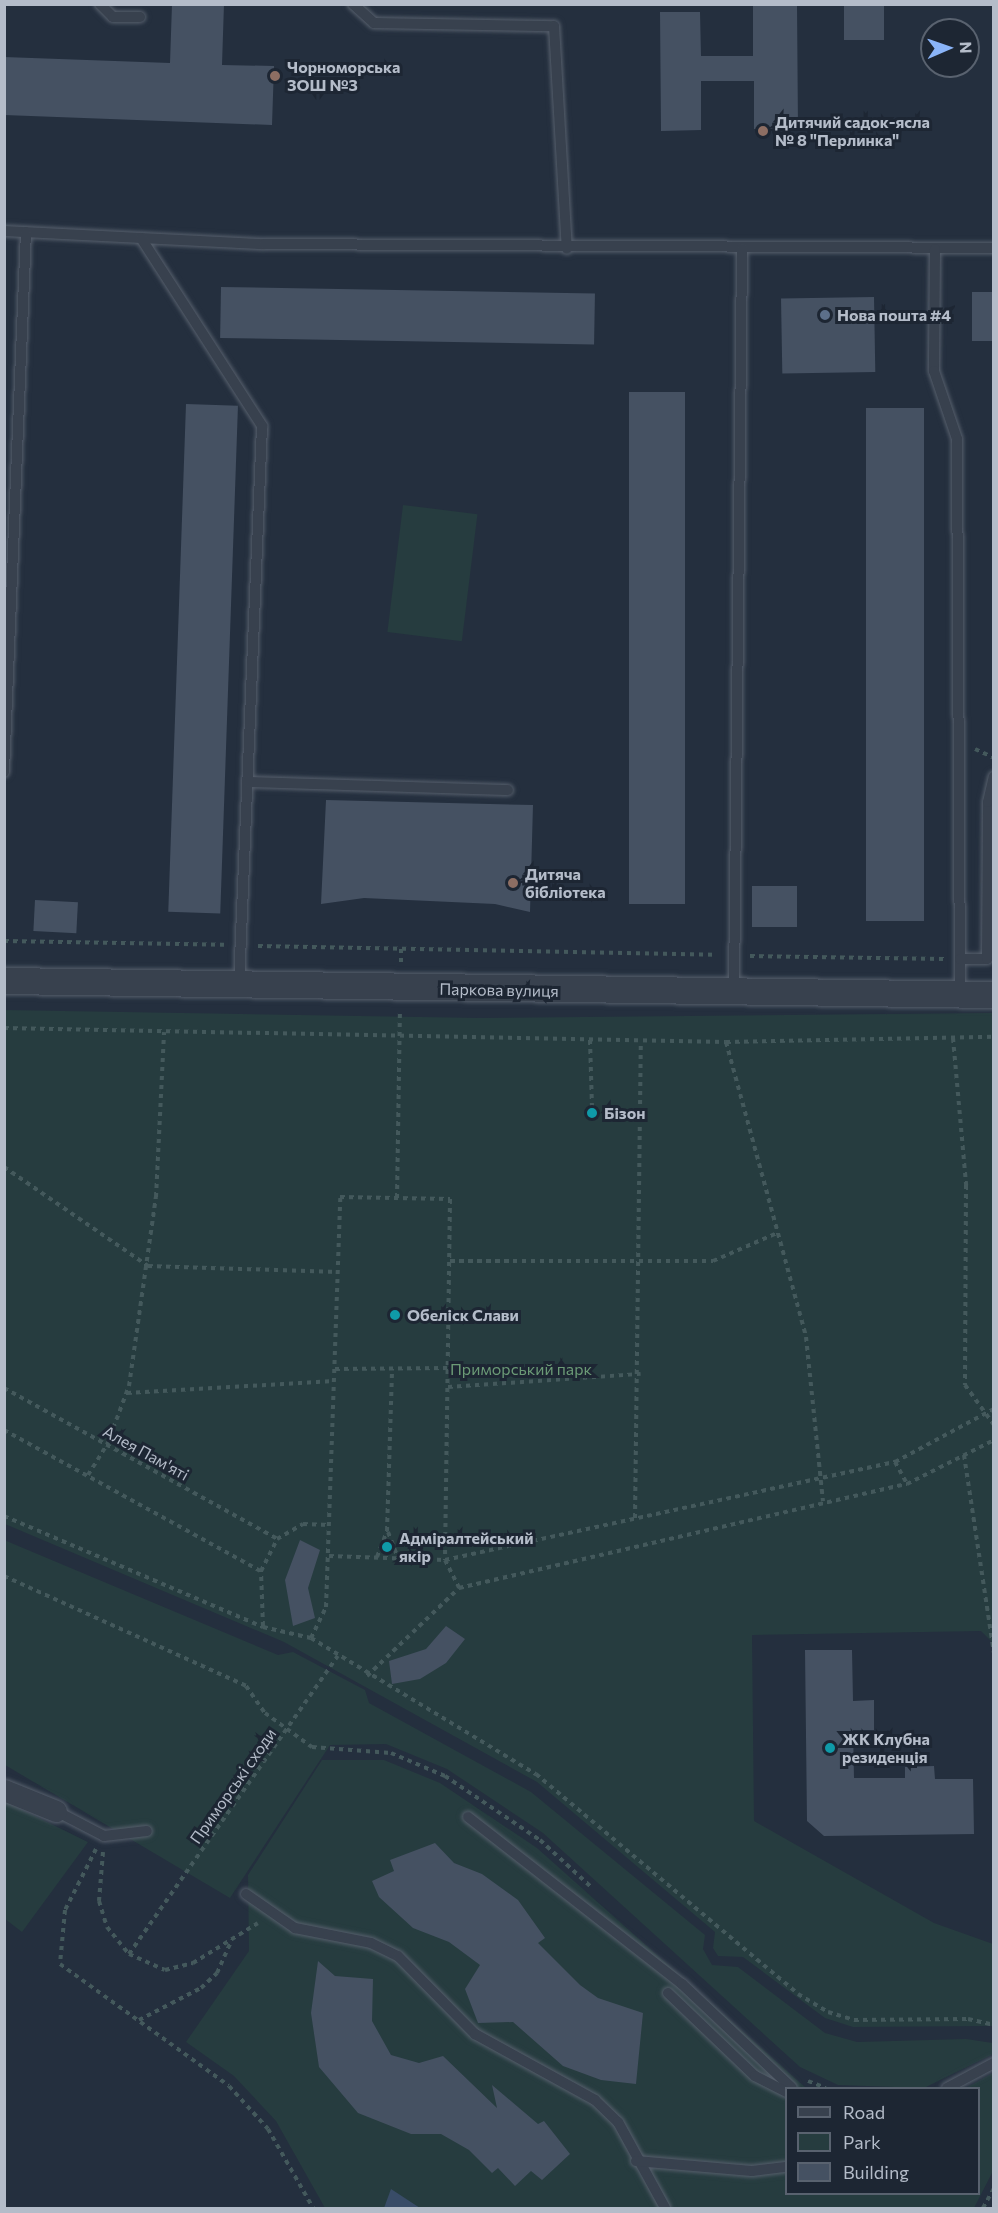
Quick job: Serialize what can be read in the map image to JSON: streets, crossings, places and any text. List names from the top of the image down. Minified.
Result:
{"streets":{"street":["Паркова вулиця"],"path":["Алея Пам'яті","Приморські сходи"]},"parks":["Приморський парк"],"places":["Чорноморська ЗОШ №3","Дитячий садок-ясла № 8 \"Перлинка\"","Нова пошта #4","Дитяча бібліотека","Бізон","Обеліск Cлави","Адміралтейський якір","ЖК Клубна резиденція"],"legend":["Road","Park","Building"],"north":"right"}
